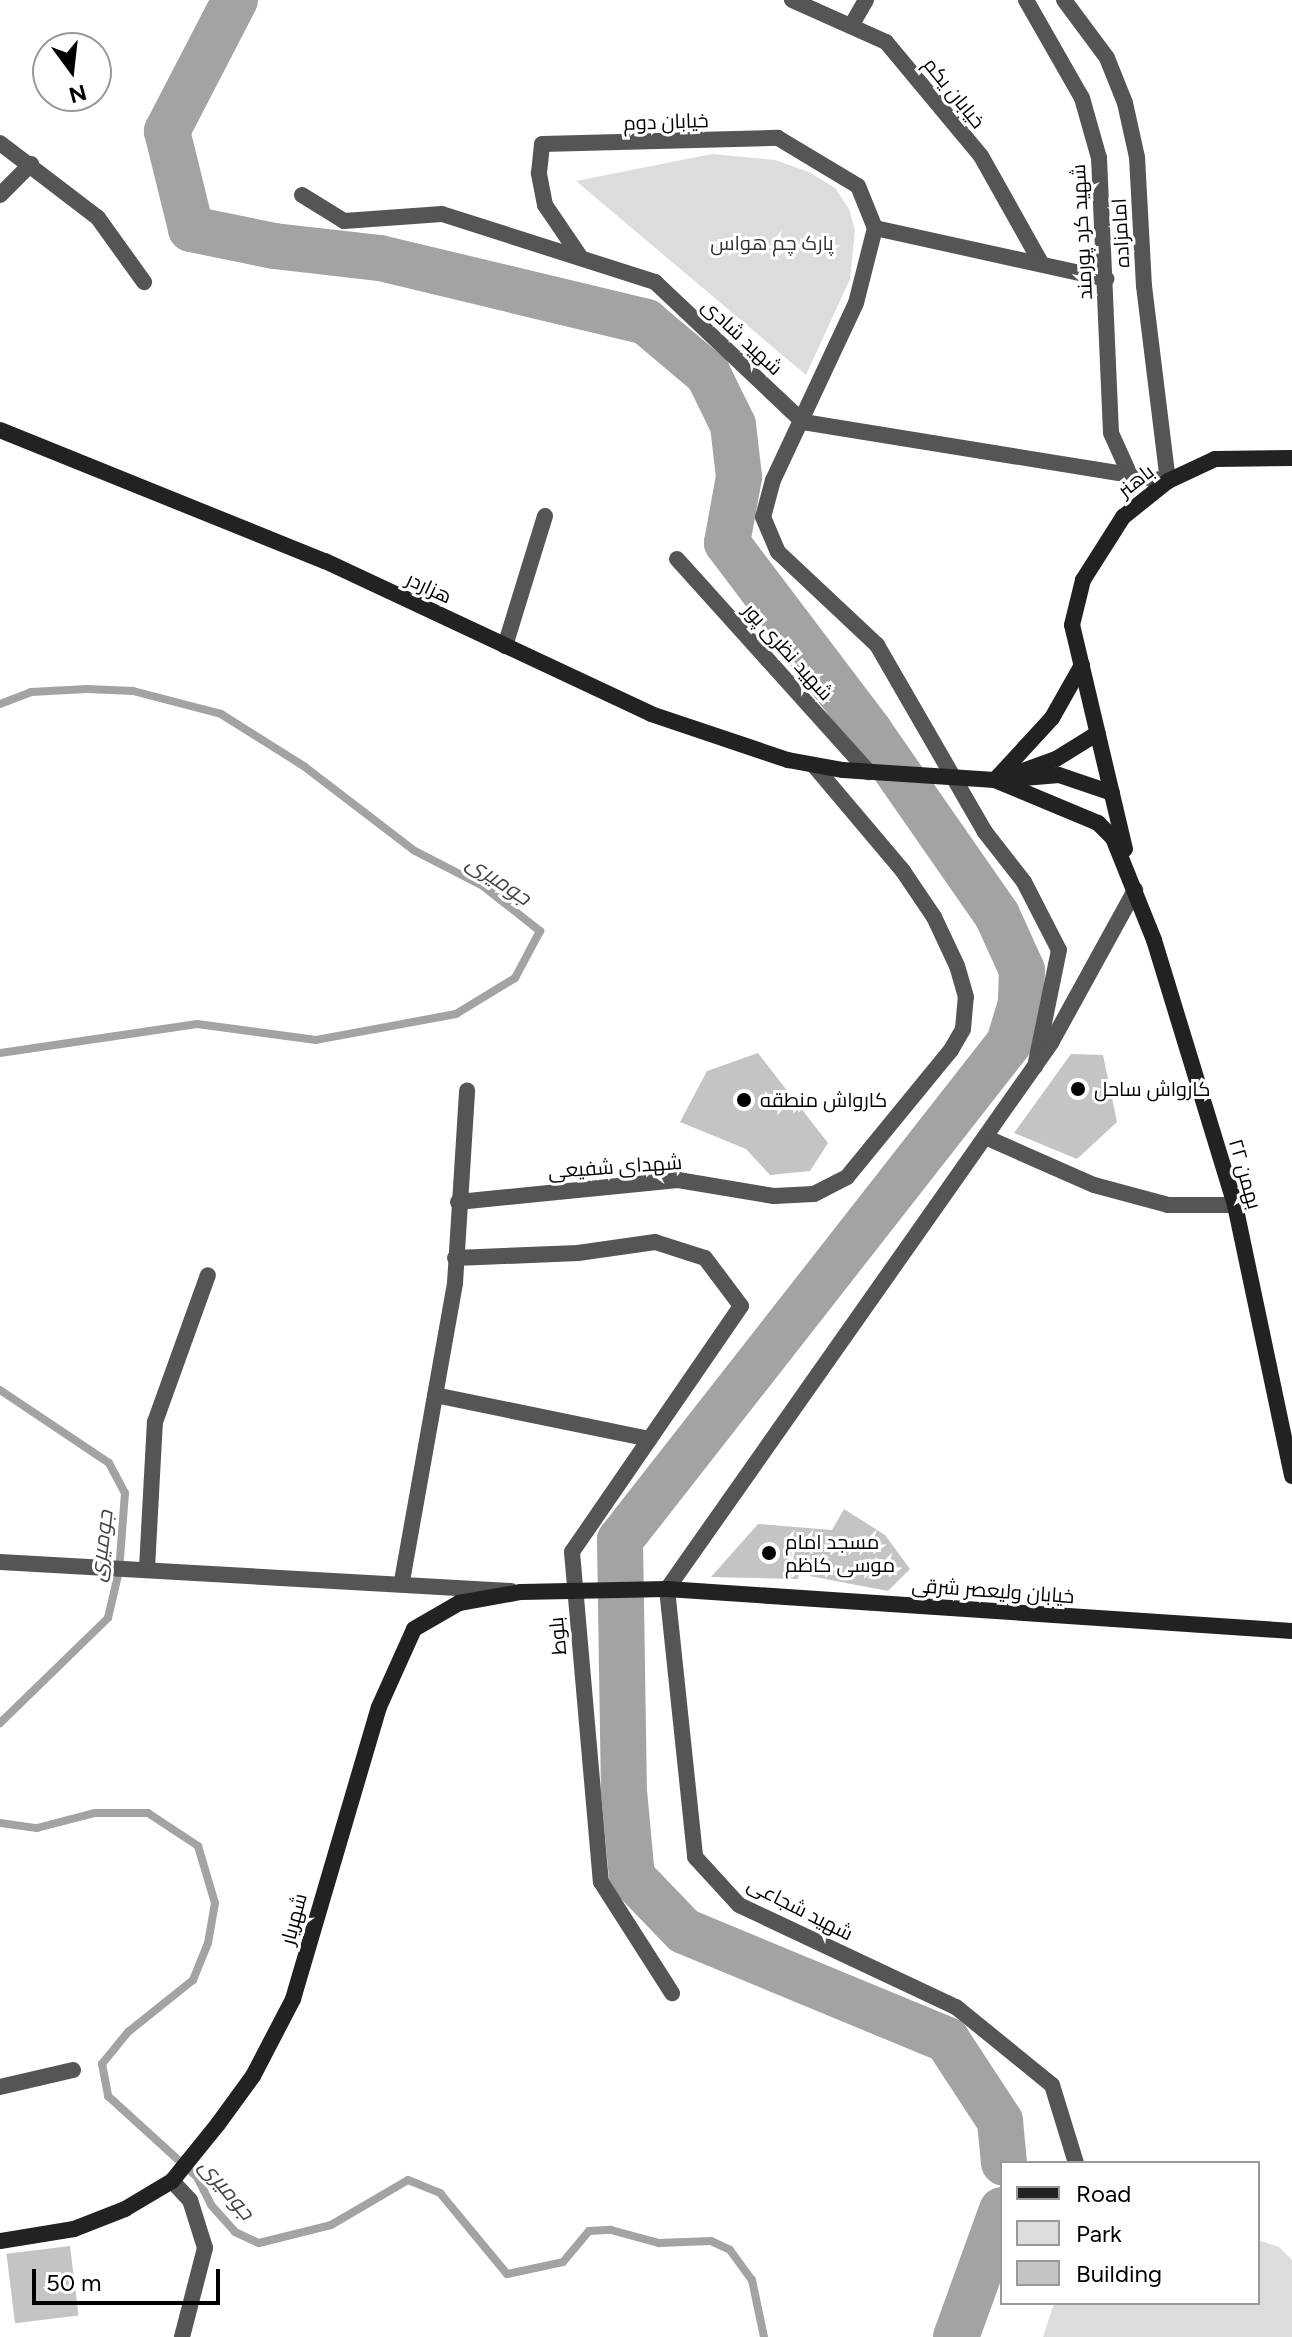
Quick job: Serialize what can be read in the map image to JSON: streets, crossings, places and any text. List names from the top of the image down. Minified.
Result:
{"streets":{"main road":["باهنر","هزاردر","۲۲ بهمن","خیابان ولیعصر شرقی","شهریار"],"street":["خیابان یکم","خیابان دوم","شهید کرد پورمند","امامزاده","شهید شادی","شهید نظری پور","شهدای شفیعی","بلوط","شهید شجاعی"]},"crossings":[["خیابان دوم","شهید شادی"],["امامزاده","باهنر"],["هزاردر","شهید نظری پور"],["هزاردر","شهدای شفیعی"],["خیابان ولیعصر شرقی","بلوط"],["خیابان ولیعصر شرقی","شهید شجاعی"],["خیابان ولیعصر شرقی","شهریار"],["بلوط","شهریار"]],"water":["جومیری"],"parks":["پارک چم هواس"],"places":["کارواش ساحل","کارواش منطقه","مسجد امام موسی کاظم"],"legend":["Road","Park","Building"],"scale_bar":"50 m","north":"bottom"}
